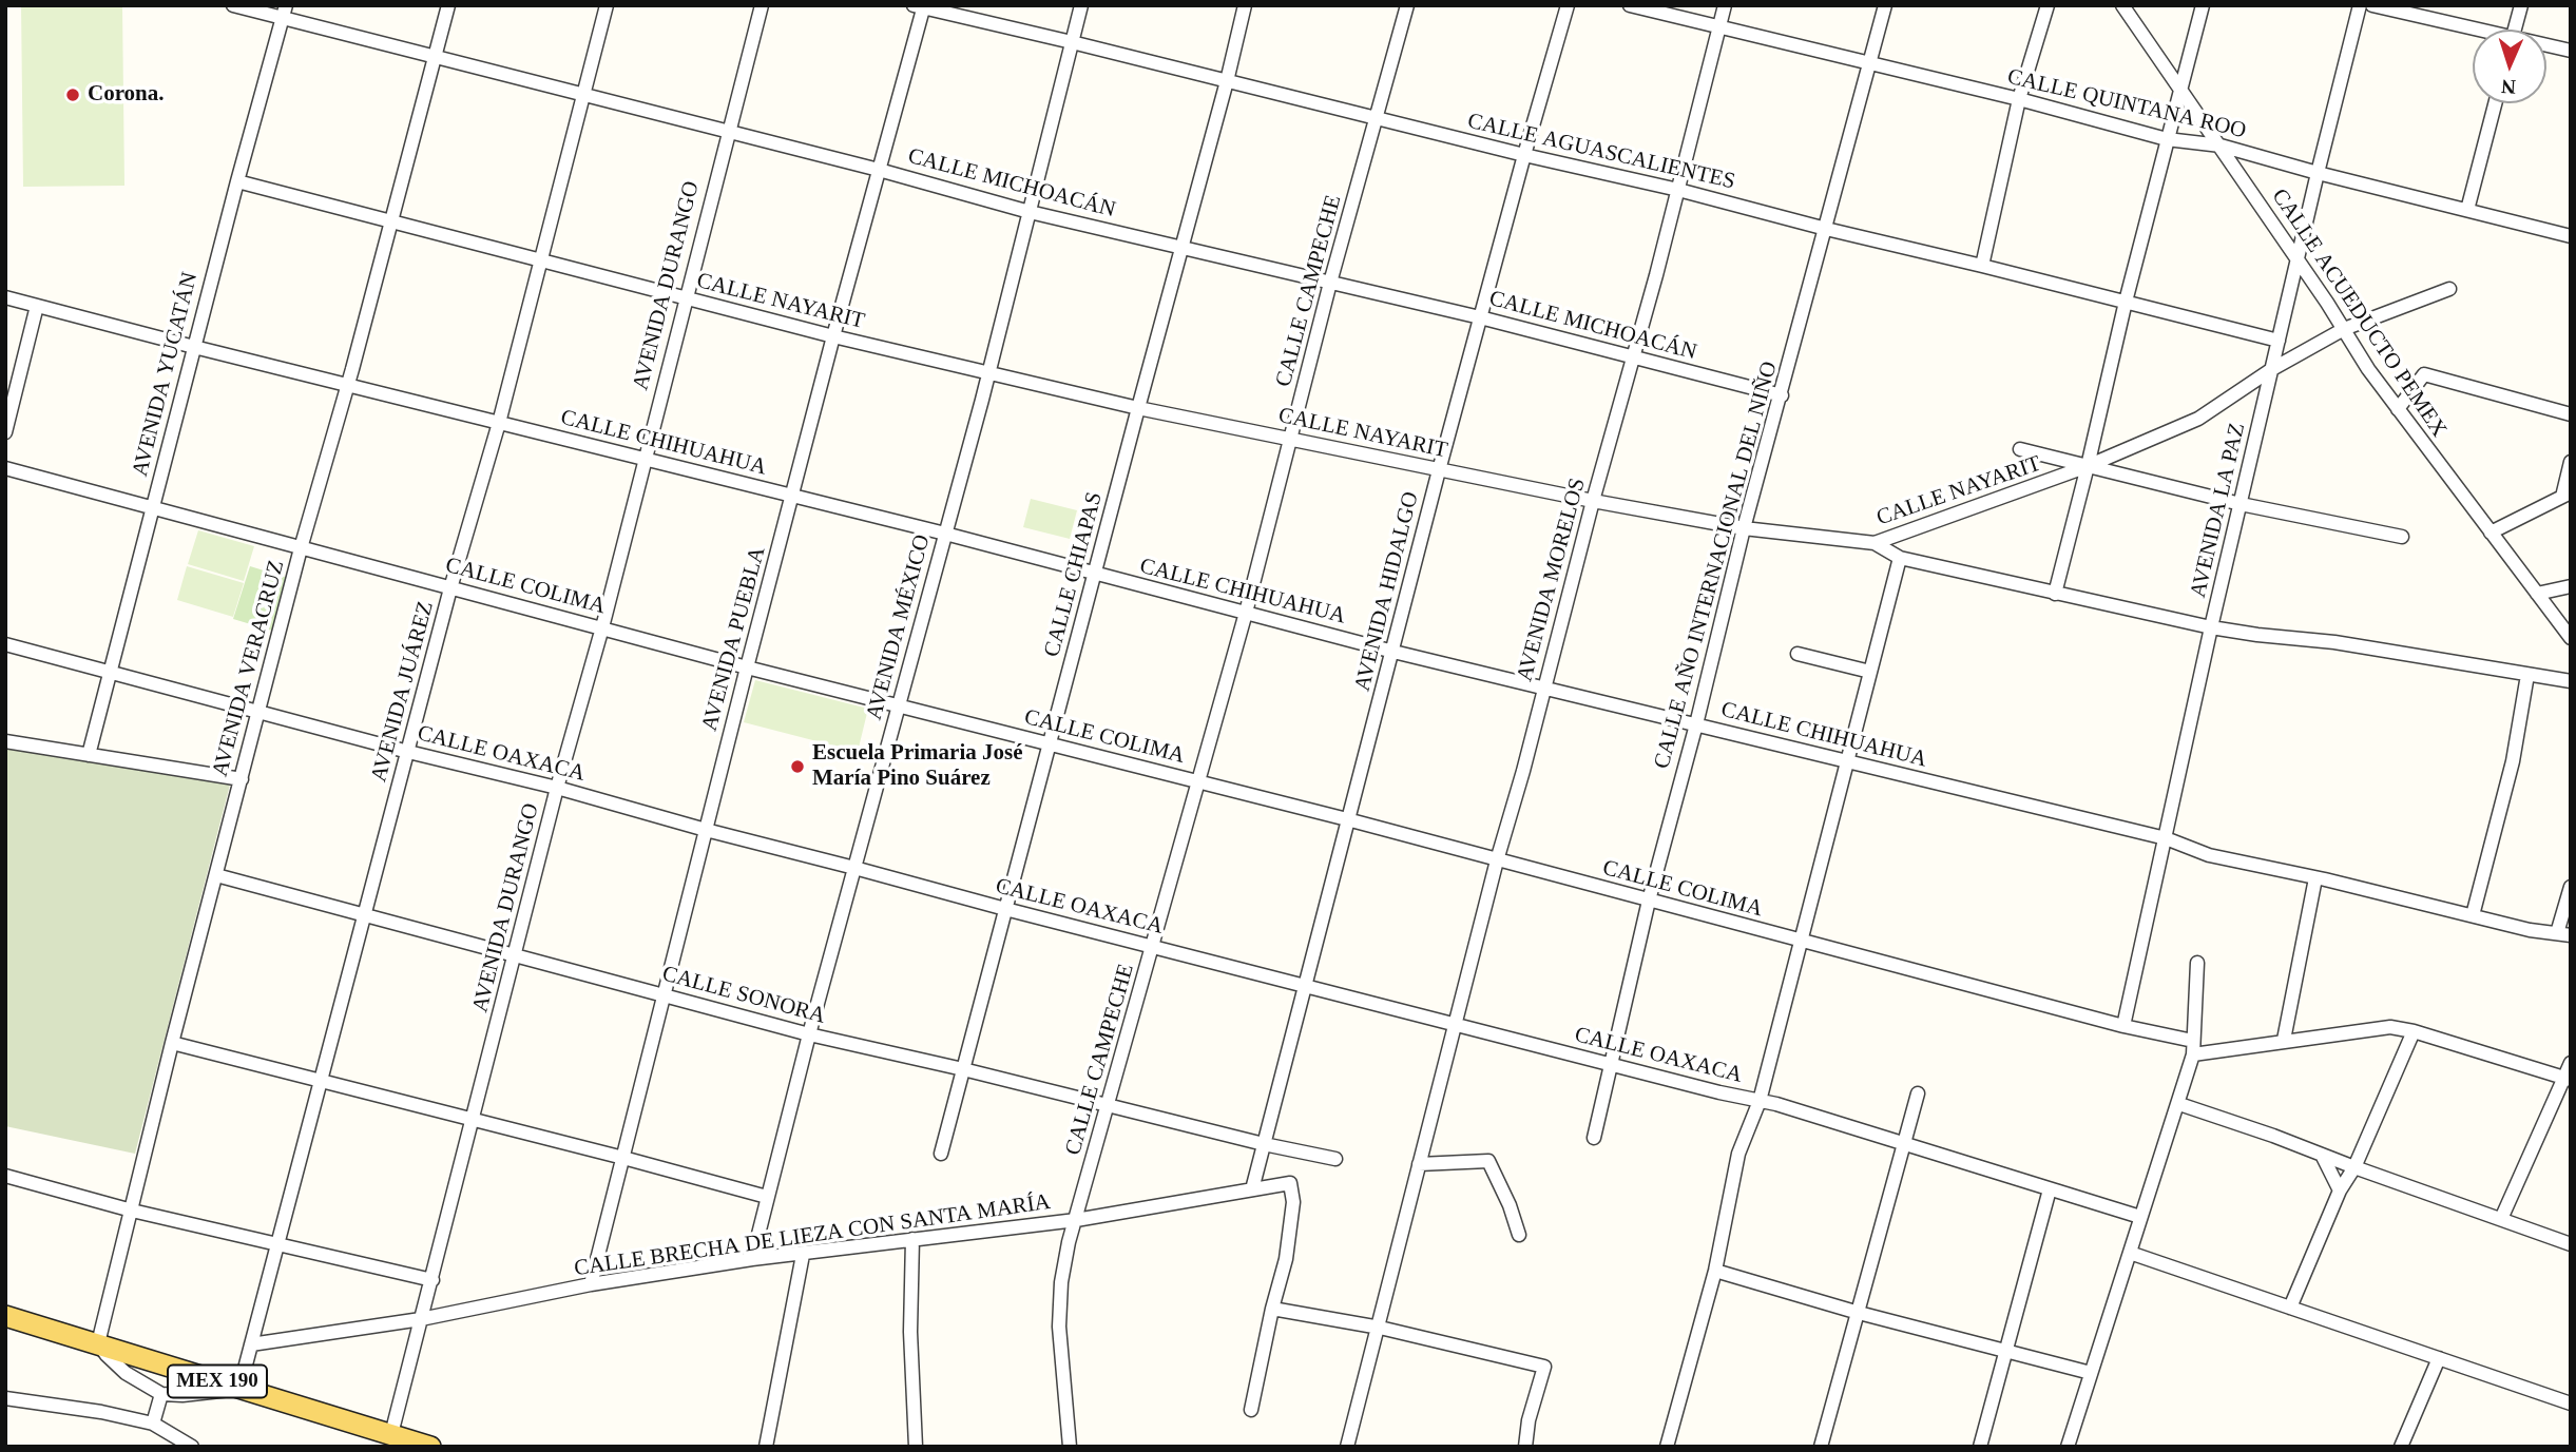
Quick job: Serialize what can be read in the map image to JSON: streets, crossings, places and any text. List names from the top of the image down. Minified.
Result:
{"streets":{"main road":["MEX 190"],"street":["CALLE QUINTANA ROO","CALLE AGUASCALIENTES","CALLE MICHOACÁN","AVENIDA DURANGO","CALLE CAMPECHE","CALLE NAYARIT","CALLE ACUEDUCTO PEMEX","AVENIDA YUCATÁN","CALLE CHIHUAHUA","AVENIDA LA PAZ","CALLE AÑO INTERNACIONAL DEL NIÑO","CALLE CHIAPAS","AVENIDA MORELOS","CALLE COLIMA","AVENIDA HIDALGO","AVENIDA MÉXICO","AVENIDA PUEBLA","AVENIDA VERACRUZ","AVENIDA JUÁREZ","CALLE OAXACA","CALLE SONORA","CALLE BRECHA DE LIEZA CON SANTA MARÍA"]},"crossings":[["CALLE QUINTANA ROO","CALLE ACUEDUCTO PEMEX"],["CALLE QUINTANA ROO","AVENIDA LA PAZ"],["CALLE QUINTANA ROO","CALLE AÑO INTERNACIONAL DEL NIÑO"],["CALLE QUINTANA ROO","AVENIDA MORELOS"],["CALLE AGUASCALIENTES","CALLE CAMPECHE"],["CALLE AGUASCALIENTES","AVENIDA LA PAZ"],["CALLE AGUASCALIENTES","CALLE AÑO INTERNACIONAL DEL NIÑO"],["CALLE AGUASCALIENTES","CALLE CHIAPAS"],["CALLE AGUASCALIENTES","AVENIDA MORELOS"],["CALLE AGUASCALIENTES","AVENIDA HIDALGO"],["CALLE AGUASCALIENTES","AVENIDA MÉXICO"],["CALLE AGUASCALIENTES","AVENIDA PUEBLA"],["CALLE MICHOACÁN","AVENIDA DURANGO"],["CALLE MICHOACÁN","CALLE CAMPECHE"],["CALLE MICHOACÁN","AVENIDA YUCATÁN"],["CALLE MICHOACÁN","CALLE AÑO INTERNACIONAL DEL NIÑO"],["CALLE MICHOACÁN","CALLE CHIAPAS"],["CALLE MICHOACÁN","AVENIDA MORELOS"],["CALLE MICHOACÁN","AVENIDA HIDALGO"],["CALLE MICHOACÁN","AVENIDA MÉXICO"],["CALLE MICHOACÁN","AVENIDA PUEBLA"],["CALLE MICHOACÁN","AVENIDA VERACRUZ"],["CALLE MICHOACÁN","AVENIDA JUÁREZ"],["AVENIDA DURANGO","CALLE NAYARIT"],["AVENIDA DURANGO","CALLE CHIHUAHUA"],["AVENIDA DURANGO","CALLE COLIMA"],["AVENIDA DURANGO","CALLE OAXACA"],["AVENIDA DURANGO","CALLE SONORA"],["AVENIDA DURANGO","CALLE BRECHA DE LIEZA CON SANTA MARÍA"],["AVENIDA DURANGO","MEX 190"],["CALLE CAMPECHE","CALLE NAYARIT"],["CALLE CAMPECHE","CALLE CHIHUAHUA"],["CALLE CAMPECHE","CALLE COLIMA"],["CALLE CAMPECHE","CALLE OAXACA"],["CALLE CAMPECHE","CALLE SONORA"],["CALLE CAMPECHE","CALLE BRECHA DE LIEZA CON SANTA MARÍA"],["CALLE NAYARIT","CALLE ACUEDUCTO PEMEX"],["CALLE NAYARIT","AVENIDA YUCATÁN"],["CALLE NAYARIT","AVENIDA LA PAZ"],["CALLE NAYARIT","CALLE AÑO INTERNACIONAL DEL NIÑO"],["CALLE NAYARIT","CALLE CHIAPAS"],["CALLE NAYARIT","AVENIDA MORELOS"],["CALLE NAYARIT","AVENIDA HIDALGO"],["CALLE NAYARIT","AVENIDA MÉXICO"],["CALLE NAYARIT","AVENIDA PUEBLA"],["CALLE NAYARIT","AVENIDA VERACRUZ"],["CALLE NAYARIT","AVENIDA JUÁREZ"],["CALLE ACUEDUCTO PEMEX","AVENIDA LA PAZ"],["AVENIDA YUCATÁN","CALLE CHIHUAHUA"],["AVENIDA YUCATÁN","CALLE COLIMA"],["AVENIDA YUCATÁN","CALLE OAXACA"],["CALLE CHIHUAHUA","AVENIDA LA PAZ"],["CALLE CHIHUAHUA","CALLE AÑO INTERNACIONAL DEL NIÑO"],["CALLE CHIHUAHUA","CALLE CHIAPAS"],["CALLE CHIHUAHUA","AVENIDA MORELOS"],["CALLE CHIHUAHUA","AVENIDA HIDALGO"],["CALLE CHIHUAHUA","AVENIDA MÉXICO"],["CALLE CHIHUAHUA","AVENIDA PUEBLA"],["CALLE CHIHUAHUA","AVENIDA VERACRUZ"],["CALLE CHIHUAHUA","AVENIDA JUÁREZ"],["AVENIDA LA PAZ","CALLE COLIMA"],["CALLE AÑO INTERNACIONAL DEL NIÑO","CALLE COLIMA"],["CALLE AÑO INTERNACIONAL DEL NIÑO","CALLE OAXACA"],["CALLE CHIAPAS","CALLE COLIMA"],["CALLE CHIAPAS","CALLE OAXACA"],["CALLE CHIAPAS","CALLE SONORA"],["AVENIDA MORELOS","CALLE COLIMA"],["AVENIDA MORELOS","CALLE OAXACA"],["CALLE COLIMA","AVENIDA HIDALGO"],["CALLE COLIMA","AVENIDA MÉXICO"],["CALLE COLIMA","AVENIDA PUEBLA"],["CALLE COLIMA","AVENIDA VERACRUZ"],["CALLE COLIMA","AVENIDA JUÁREZ"],["AVENIDA HIDALGO","CALLE OAXACA"],["AVENIDA HIDALGO","CALLE SONORA"],["AVENIDA HIDALGO","CALLE BRECHA DE LIEZA CON SANTA MARÍA"],["AVENIDA MÉXICO","CALLE OAXACA"],["AVENIDA MÉXICO","CALLE SONORA"],["AVENIDA MÉXICO","CALLE BRECHA DE LIEZA CON SANTA MARÍA"],["AVENIDA PUEBLA","CALLE OAXACA"],["AVENIDA PUEBLA","CALLE SONORA"],["AVENIDA PUEBLA","CALLE BRECHA DE LIEZA CON SANTA MARÍA"],["AVENIDA VERACRUZ","CALLE OAXACA"],["AVENIDA VERACRUZ","CALLE SONORA"],["AVENIDA VERACRUZ","MEX 190"],["AVENIDA JUÁREZ","CALLE OAXACA"],["AVENIDA JUÁREZ","CALLE SONORA"],["AVENIDA JUÁREZ","CALLE BRECHA DE LIEZA CON SANTA MARÍA"],["AVENIDA JUÁREZ","MEX 190"]],"places":["Corona.","Escuela Primaria José María Pino Suárez"],"north":"bottom"}
